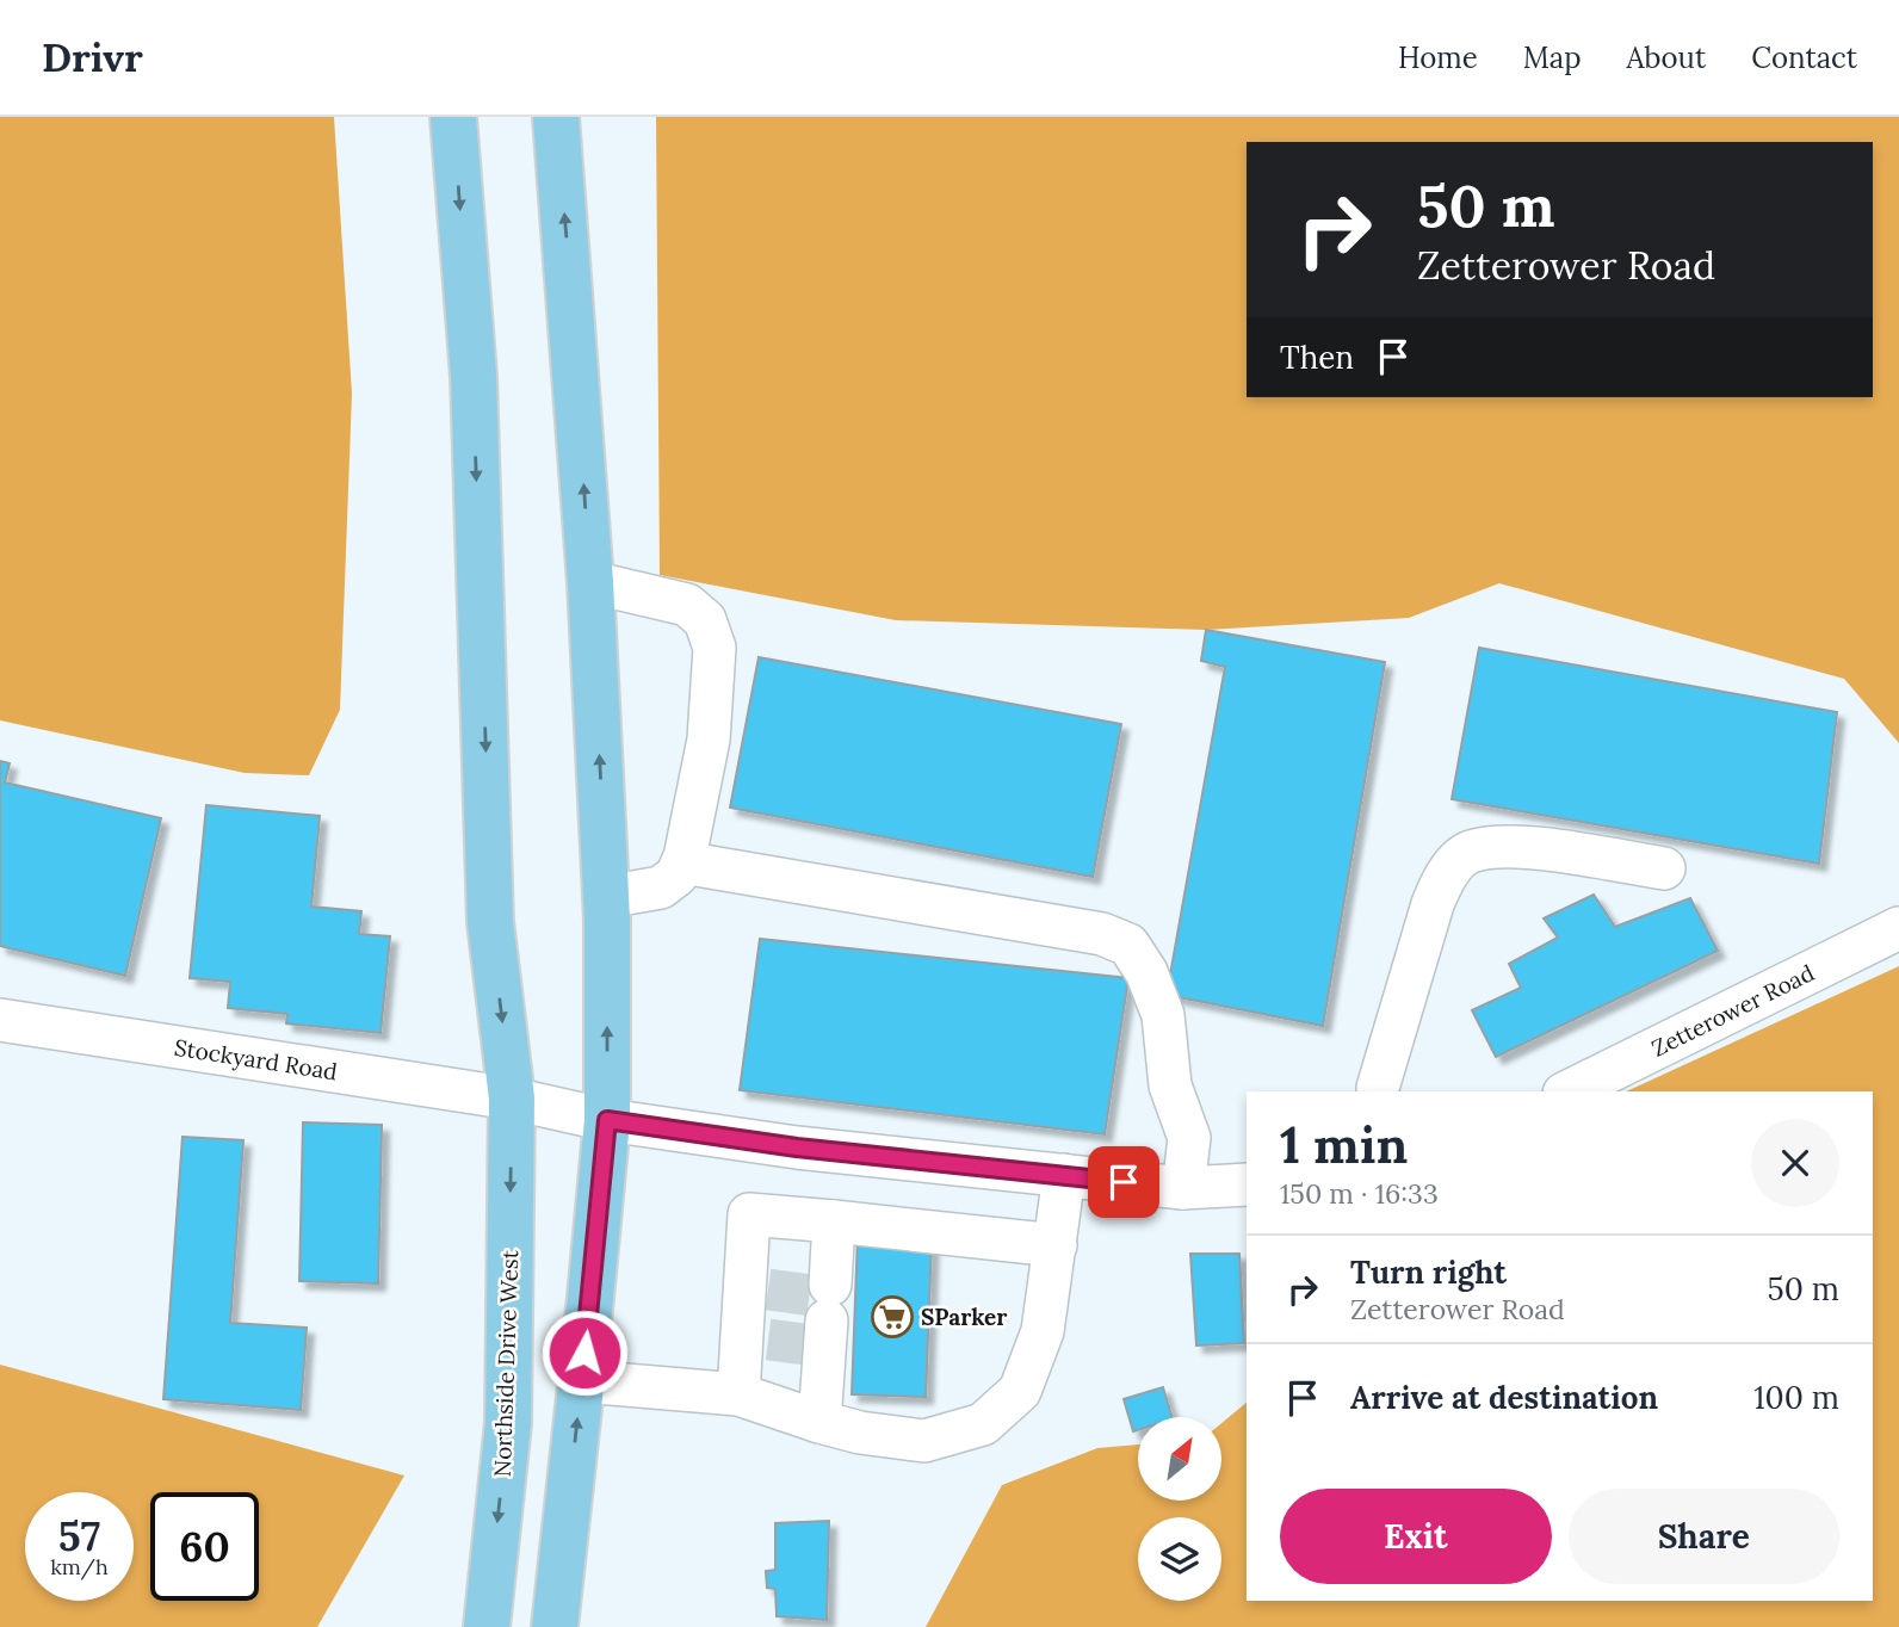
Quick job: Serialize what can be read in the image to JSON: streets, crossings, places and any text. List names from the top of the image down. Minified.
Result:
{"streets":{"main road":["Northside Drive West"],"street":["Zetterower Road","Stockyard Road"]},"crossings":[["Stockyard Road","Northside Drive West"]],"places":{"supermarket":["SParker"]},"north":"top right","page":{"header":"Drivr","nav":["Home","Map","About","Contact"],"turn":["50 m","Zetterower Road"],"then":"Then","heading":["1 min","150 m · 16:33"],"list":[{"name":"Turn right","note":"Zetterower Road","value":"50 m"},{"name":"Arrive at destination","value":"100 m"}],"buttons":["Exit","Share"],"speed":"57 km/h","limit":"60"}}
